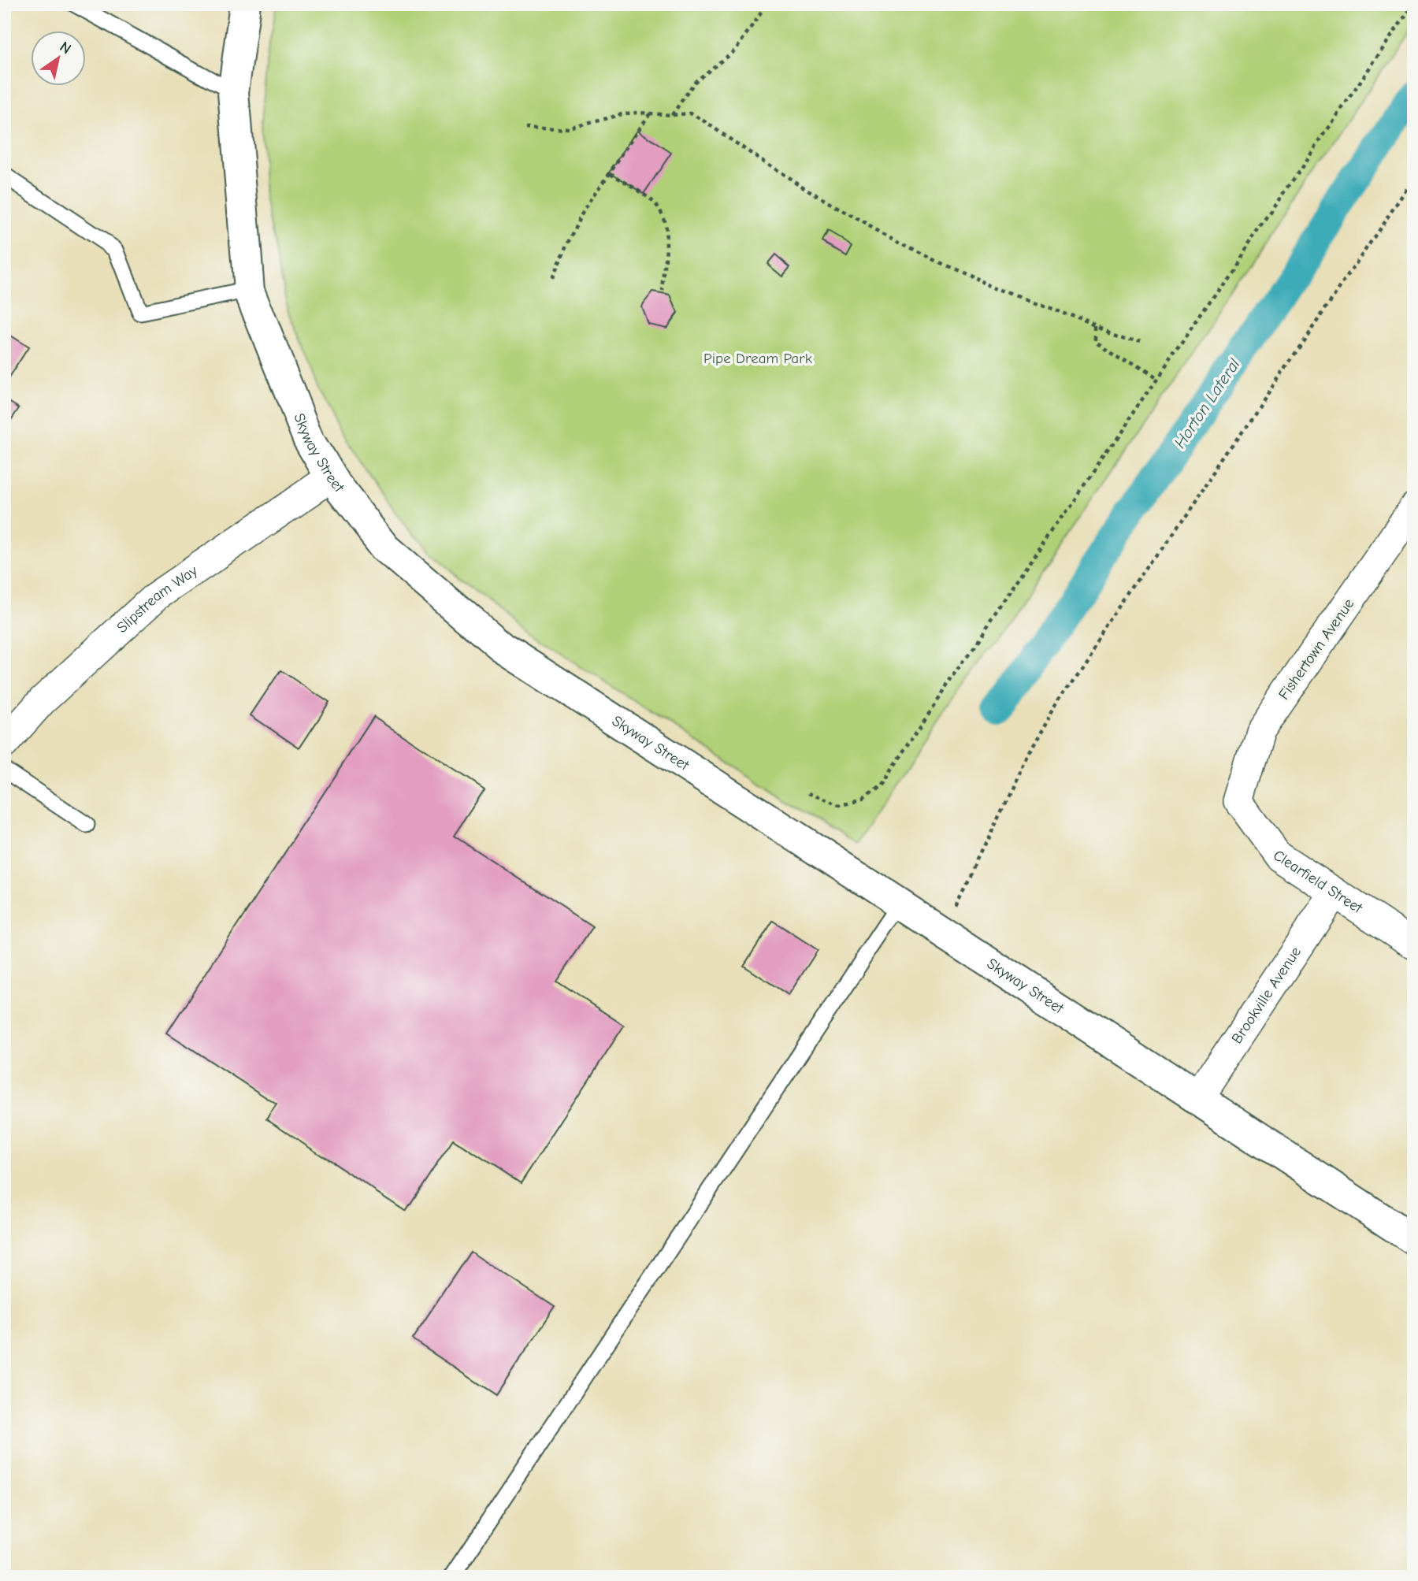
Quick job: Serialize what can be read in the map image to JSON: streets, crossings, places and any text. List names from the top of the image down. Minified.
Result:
{"streets":{"street":["Skyway Street","Slipstream Way","Fishertown Avenue","Clearfield Street","Brookville Avenue"]},"crossings":[["Skyway Street","Slipstream Way"],["Skyway Street","Brookville Avenue"],["Fishertown Avenue","Clearfield Street"],["Clearfield Street","Brookville Avenue"]],"water":["Horton Lateral"],"parks":["Pipe Dream Park"],"north":"top right"}
